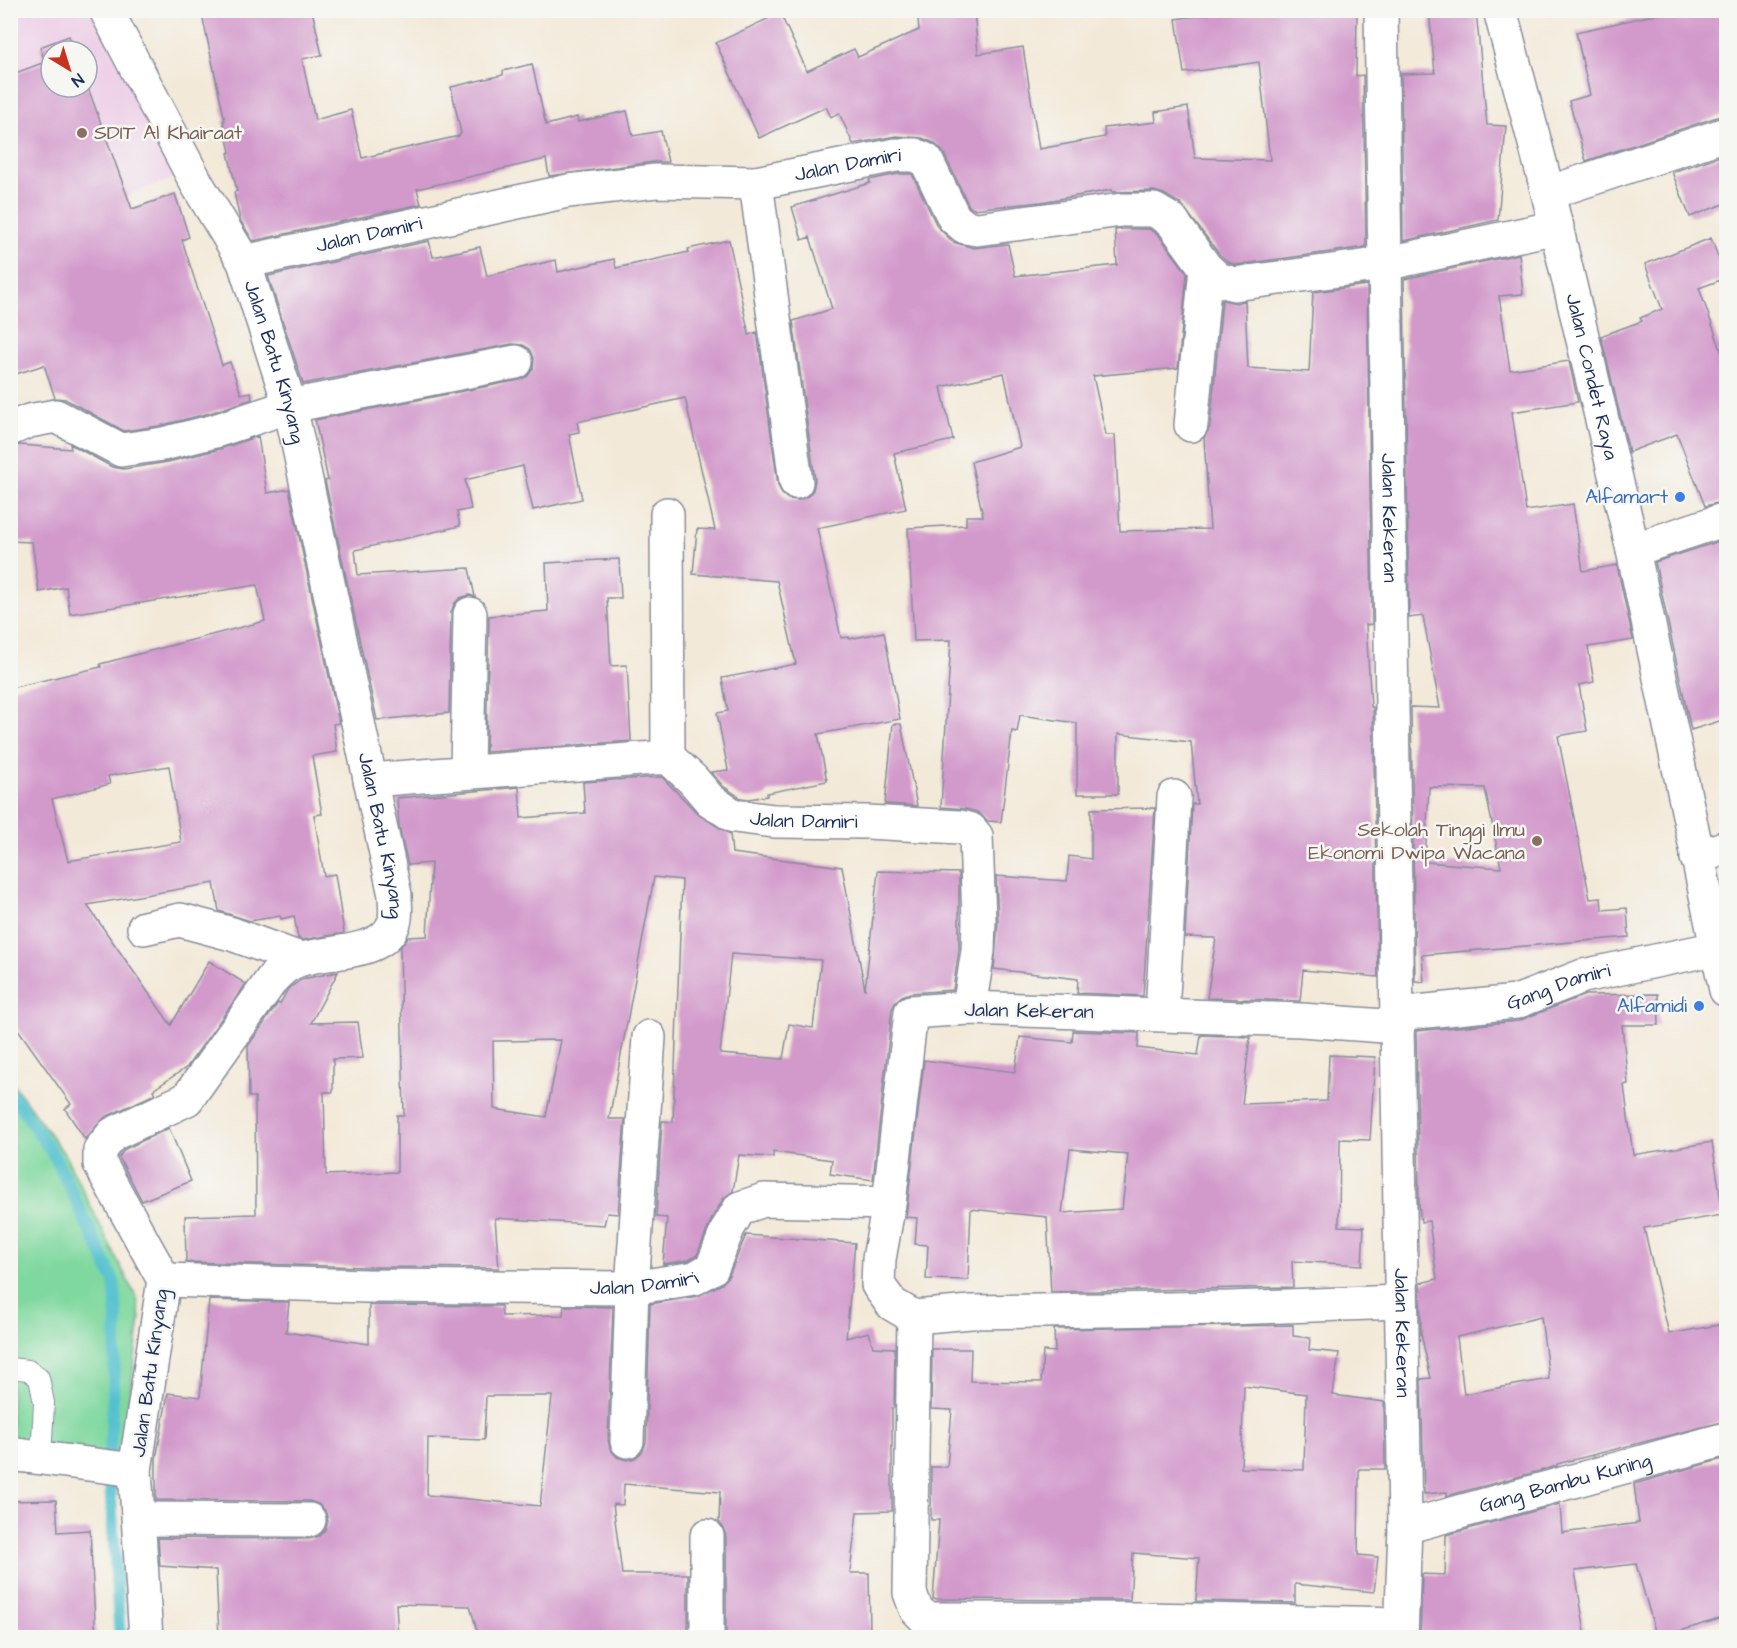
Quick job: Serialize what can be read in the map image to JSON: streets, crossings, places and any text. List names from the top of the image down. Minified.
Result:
{"streets":{"street":["Jalan Damiri","Jalan Batu Kinyang","Jalan Condet Raya","Jalan Kekeran","Gang Damiri","Gang Bambu Kuning"]},"crossings":[["Jalan Damiri","Jalan Batu Kinyang"],["Jalan Damiri","Jalan Condet Raya"],["Jalan Damiri","Jalan Kekeran"],["Jalan Condet Raya","Gang Damiri"],["Jalan Kekeran","Gang Damiri"],["Jalan Kekeran","Gang Bambu Kuning"]],"places":["SDIT Al Khairaat","Alfamart","Sekolah Tinggi Ilmu Ekonomi Dwipa Wacana","Alfamidi"],"north":"bottom right"}
